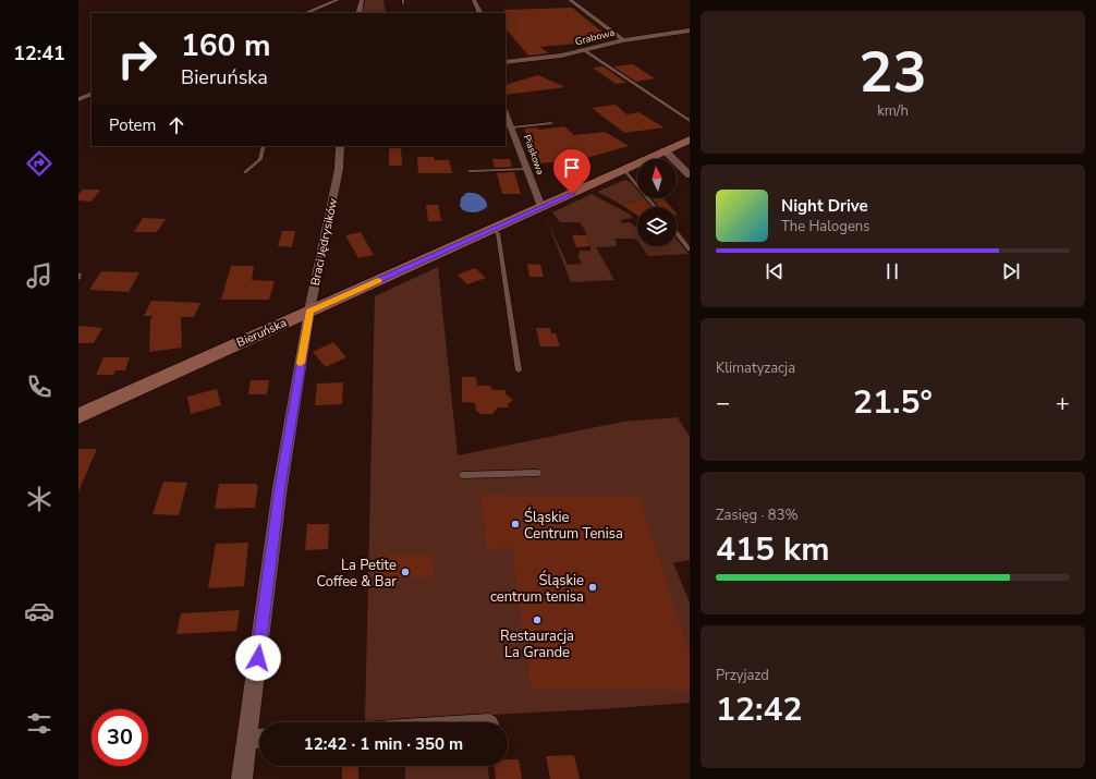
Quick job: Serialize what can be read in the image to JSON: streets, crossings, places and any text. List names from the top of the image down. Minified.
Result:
{"streets":{"main road":["Bieruńska"],"street":["Grabowa","Piaskowa","Braci Jędrysików"]},"crossings":[["Piaskowa","Bieruńska"],["Braci Jędrysików","Bieruńska"]],"places":["Śląskie Centrum Tenisa","La Petite Coffee & Bar","Śląskie centrum tenisa","Restauracja La Grande"],"north":"top","page":{"tabs":"12:41","tile":[["23","km/h"],"Klimatyzacja",["Zasięg · 83%","415 km"],["Przyjazd","12:42"]],"turn":["160 m","Bieruńska"],"then":"Potem","song":["Night Drive","The Halogens"],"heat":["−","21.5°","+"],"limit":"30","trip":"12:42 · 1 min · 350 m"}}
